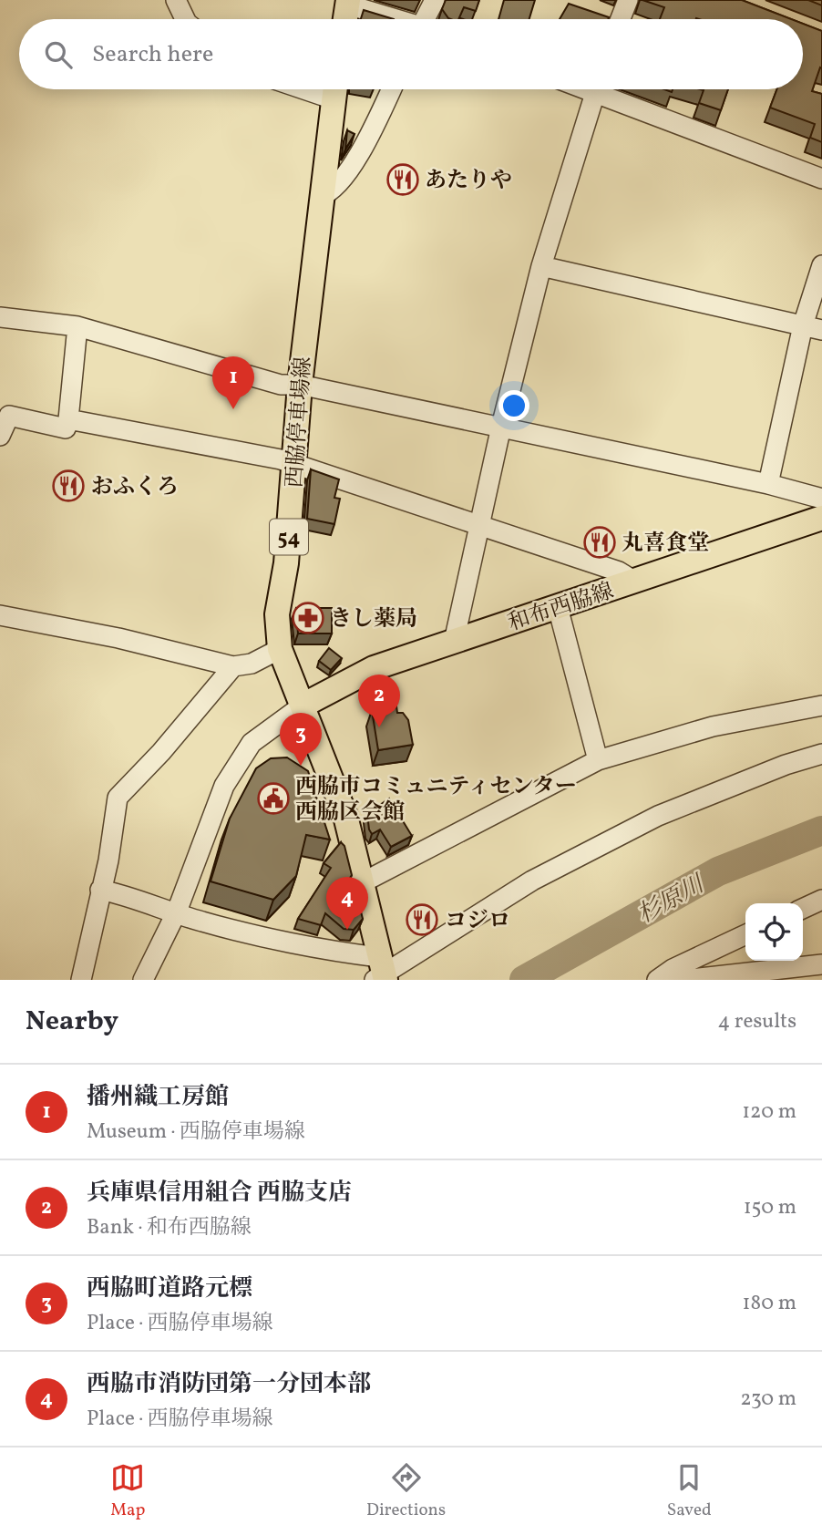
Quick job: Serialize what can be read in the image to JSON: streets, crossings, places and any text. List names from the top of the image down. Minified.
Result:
{"streets":{"main road":["西脇停車場線","54","和布西脇線"]},"crossings":[["西脇停車場線","和布西脇線"]],"water":["杉原川"],"places":{"restaurant":["あたりや","おふくろ","丸喜食堂","コジロ"],"pharmacy":["きし薬局"],"public building":["西脇市コミュニティセンター 西脇区会館"]},"page":{"search":"Search here","pins":["1","2","3","4"],"heading":["Nearby","4 results"],"list":[{"mark":"1","name":"播州織工房館","note":"Museum · 西脇停車場線","value":"120 m"},{"mark":"2","name":"兵庫県信用組合 西脇支店","note":"Bank · 和布西脇線","value":"150 m"},{"mark":"3","name":"西脇町道路元標","note":"Place · 西脇停車場線","value":"180 m"},{"mark":"4","name":"西脇市消防団第一分団本部","note":"Place · 西脇停車場線","value":"230 m"}],"nav":["Map","Directions","Saved"]}}
